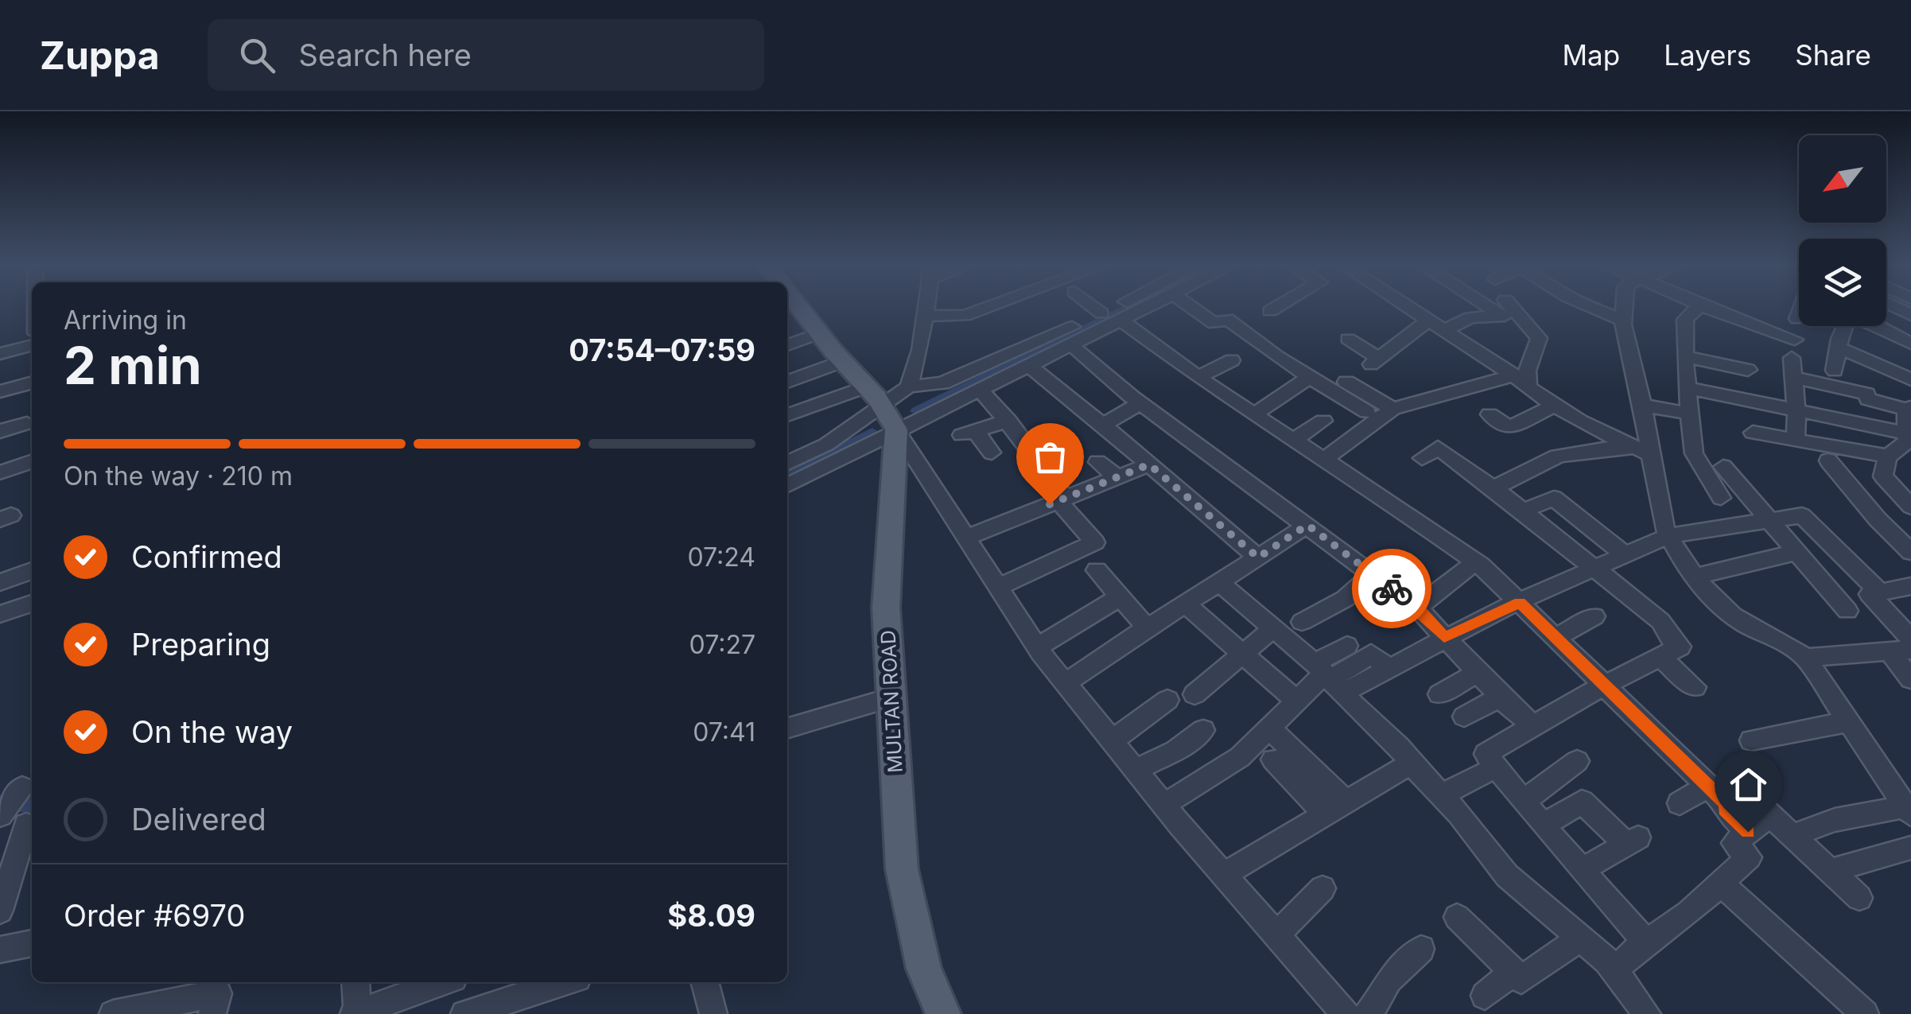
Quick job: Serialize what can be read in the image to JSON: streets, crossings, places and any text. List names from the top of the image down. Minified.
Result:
{"streets":{"main road":["MULTAN ROAD"]},"north":"bottom left","page":{"header":"Zuppa","search":"Search here","nav":["Map","Layers","Share"],"heading":["2 min","Arriving in","07:54–07:59"],"panel":["Order #6970","$8.09"],"bar":"On the way · 210 m","list":[["Confirmed","07:24"],["Preparing","07:27"],["On the way","07:41"],"Delivered"]}}
